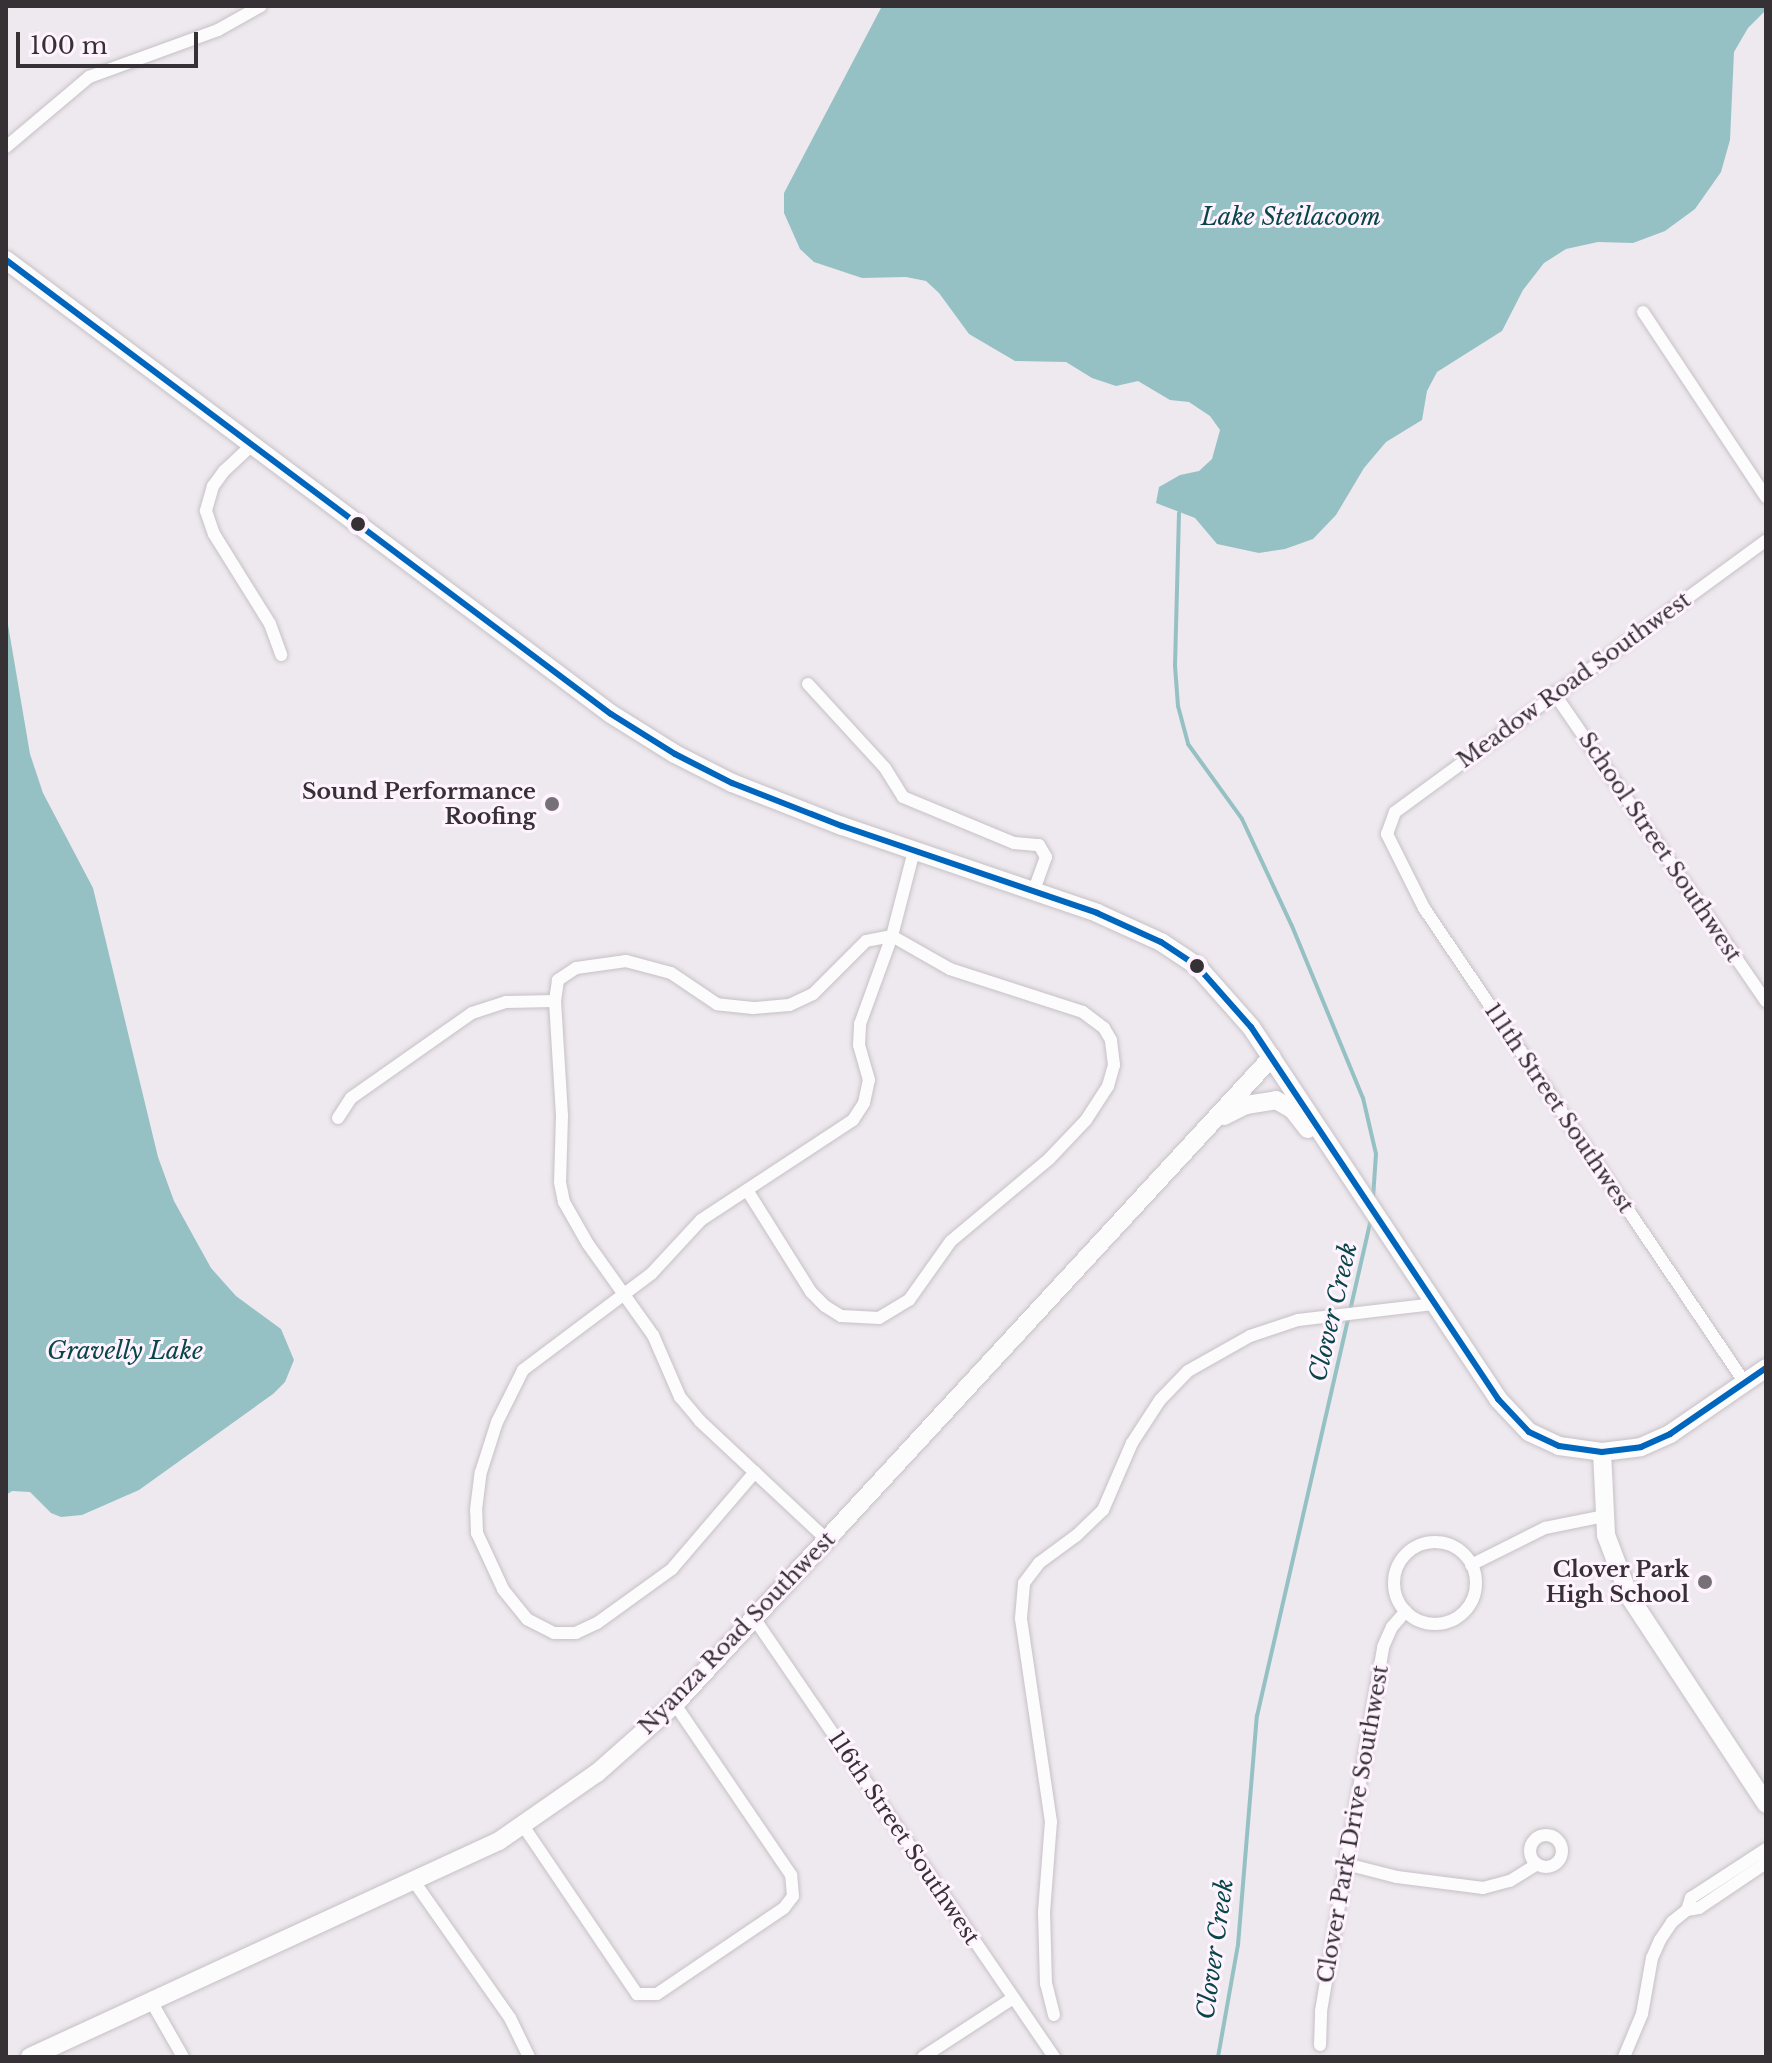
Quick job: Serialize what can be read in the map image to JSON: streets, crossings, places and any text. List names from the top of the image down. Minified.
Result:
{"streets":{"main road":["Nyanza Road Southwest"],"street":["Meadow Road Southwest","School Street Southwest","111th Street Southwest","Clover Park Drive Southwest","116th Street Southwest"]},"crossings":[["Meadow Road Southwest","School Street Southwest"],["Meadow Road Southwest","111th Street Southwest"],["Nyanza Road Southwest","116th Street Southwest"]],"water":["Lake Steilacoom","Clover Creek","Gravelly Lake"],"places":["Sound Performance Roofing","Clover Park High School"],"scale_bar":"100 m"}
